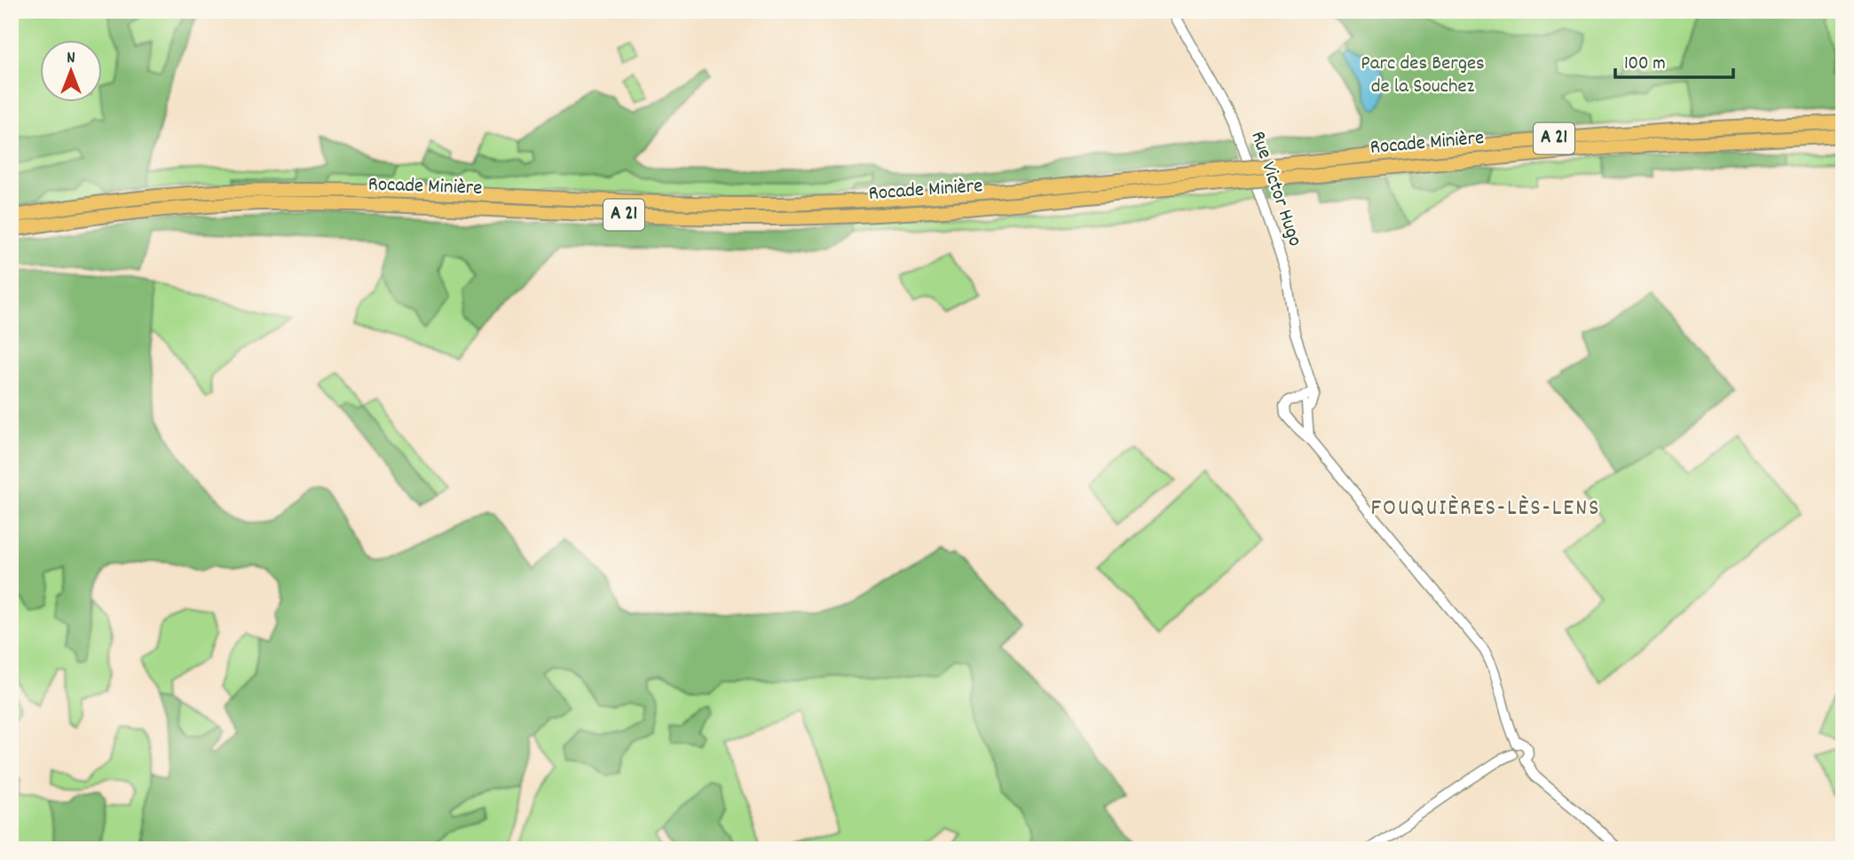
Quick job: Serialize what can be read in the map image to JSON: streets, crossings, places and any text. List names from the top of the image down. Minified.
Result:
{"streets":{"highway":["A 21","Rocade Minière"],"street":["Rue Victor Hugo"]},"districts":["FOUQUIÈRES-LÈS-LENS"],"parks":["Parc des Berges de la Souchez"],"scale_bar":"100 m","north":"top"}
